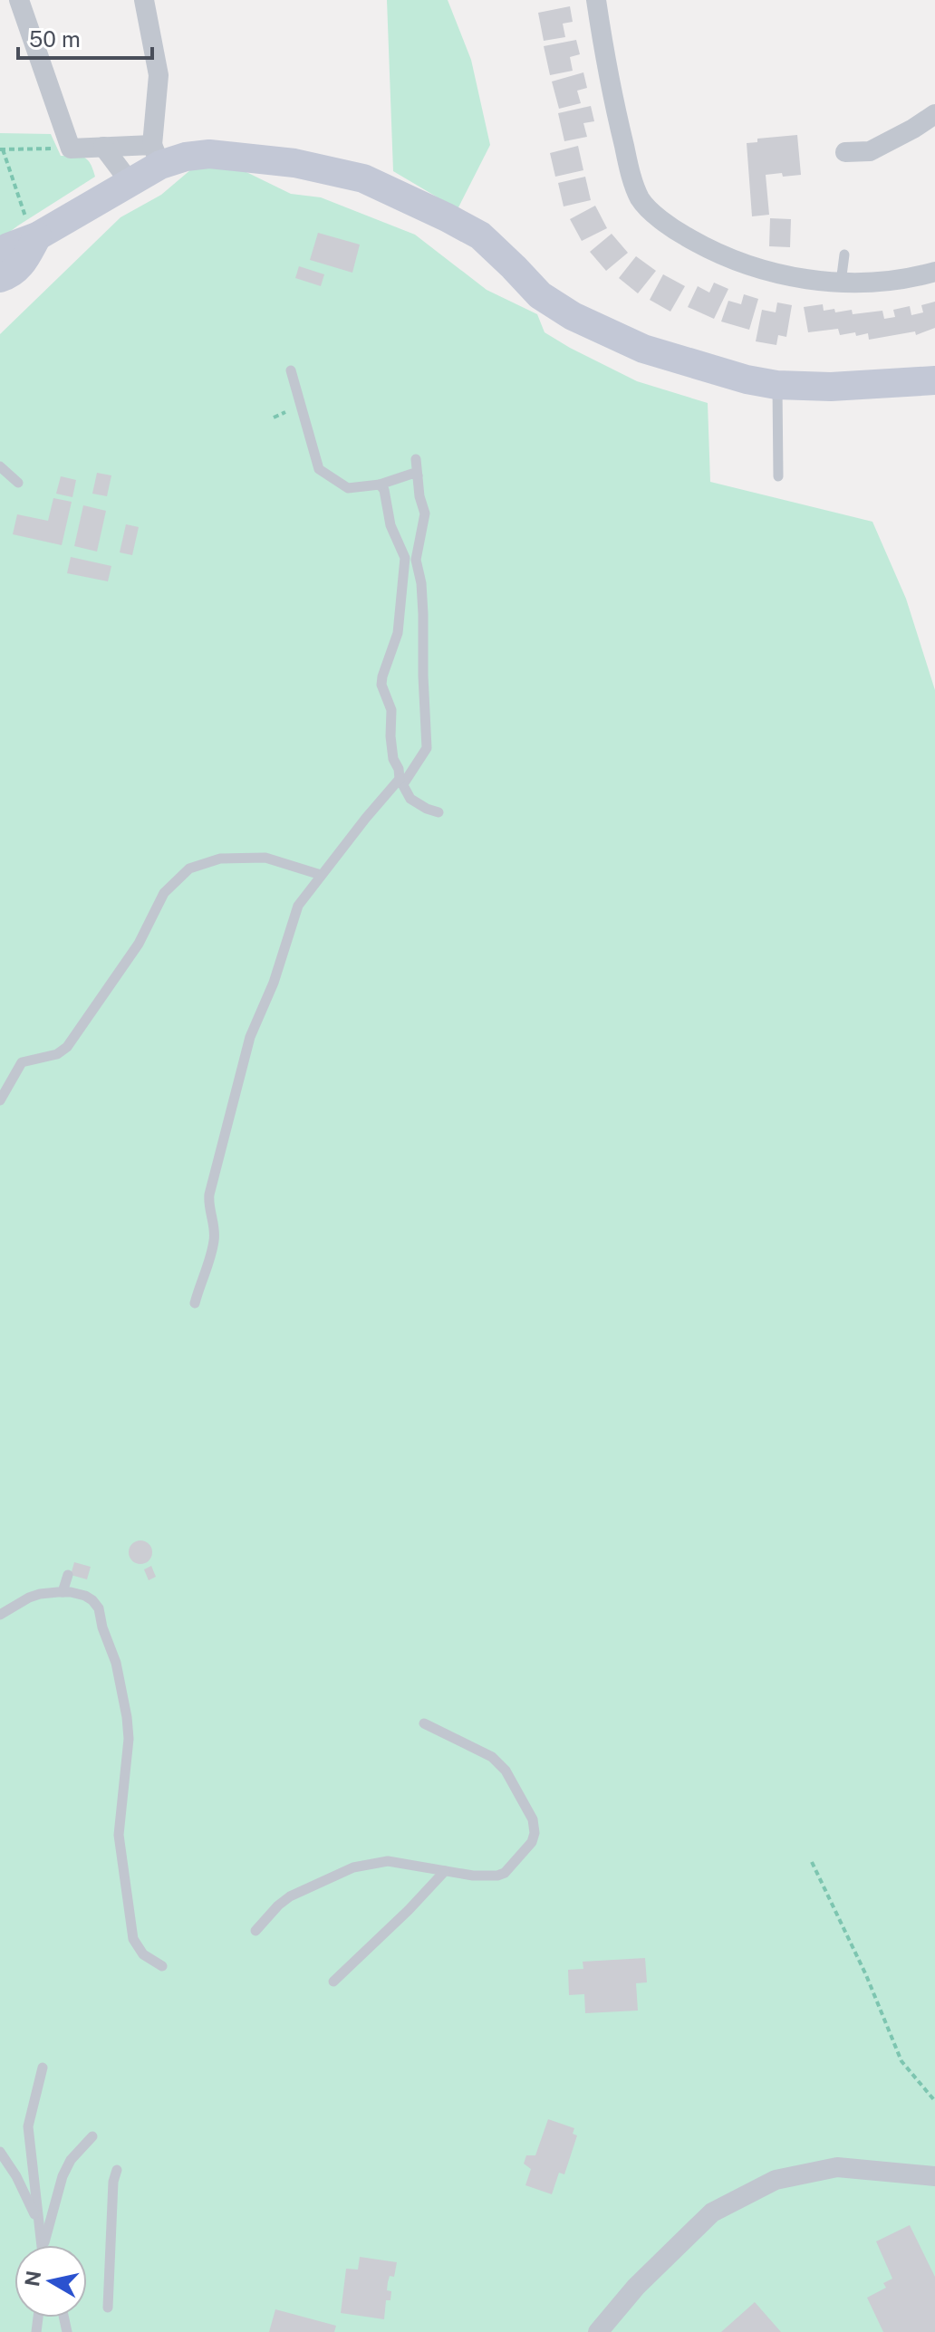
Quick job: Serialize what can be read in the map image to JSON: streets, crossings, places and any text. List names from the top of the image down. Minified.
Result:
{"scale_bar":"50 m","north":"left"}
